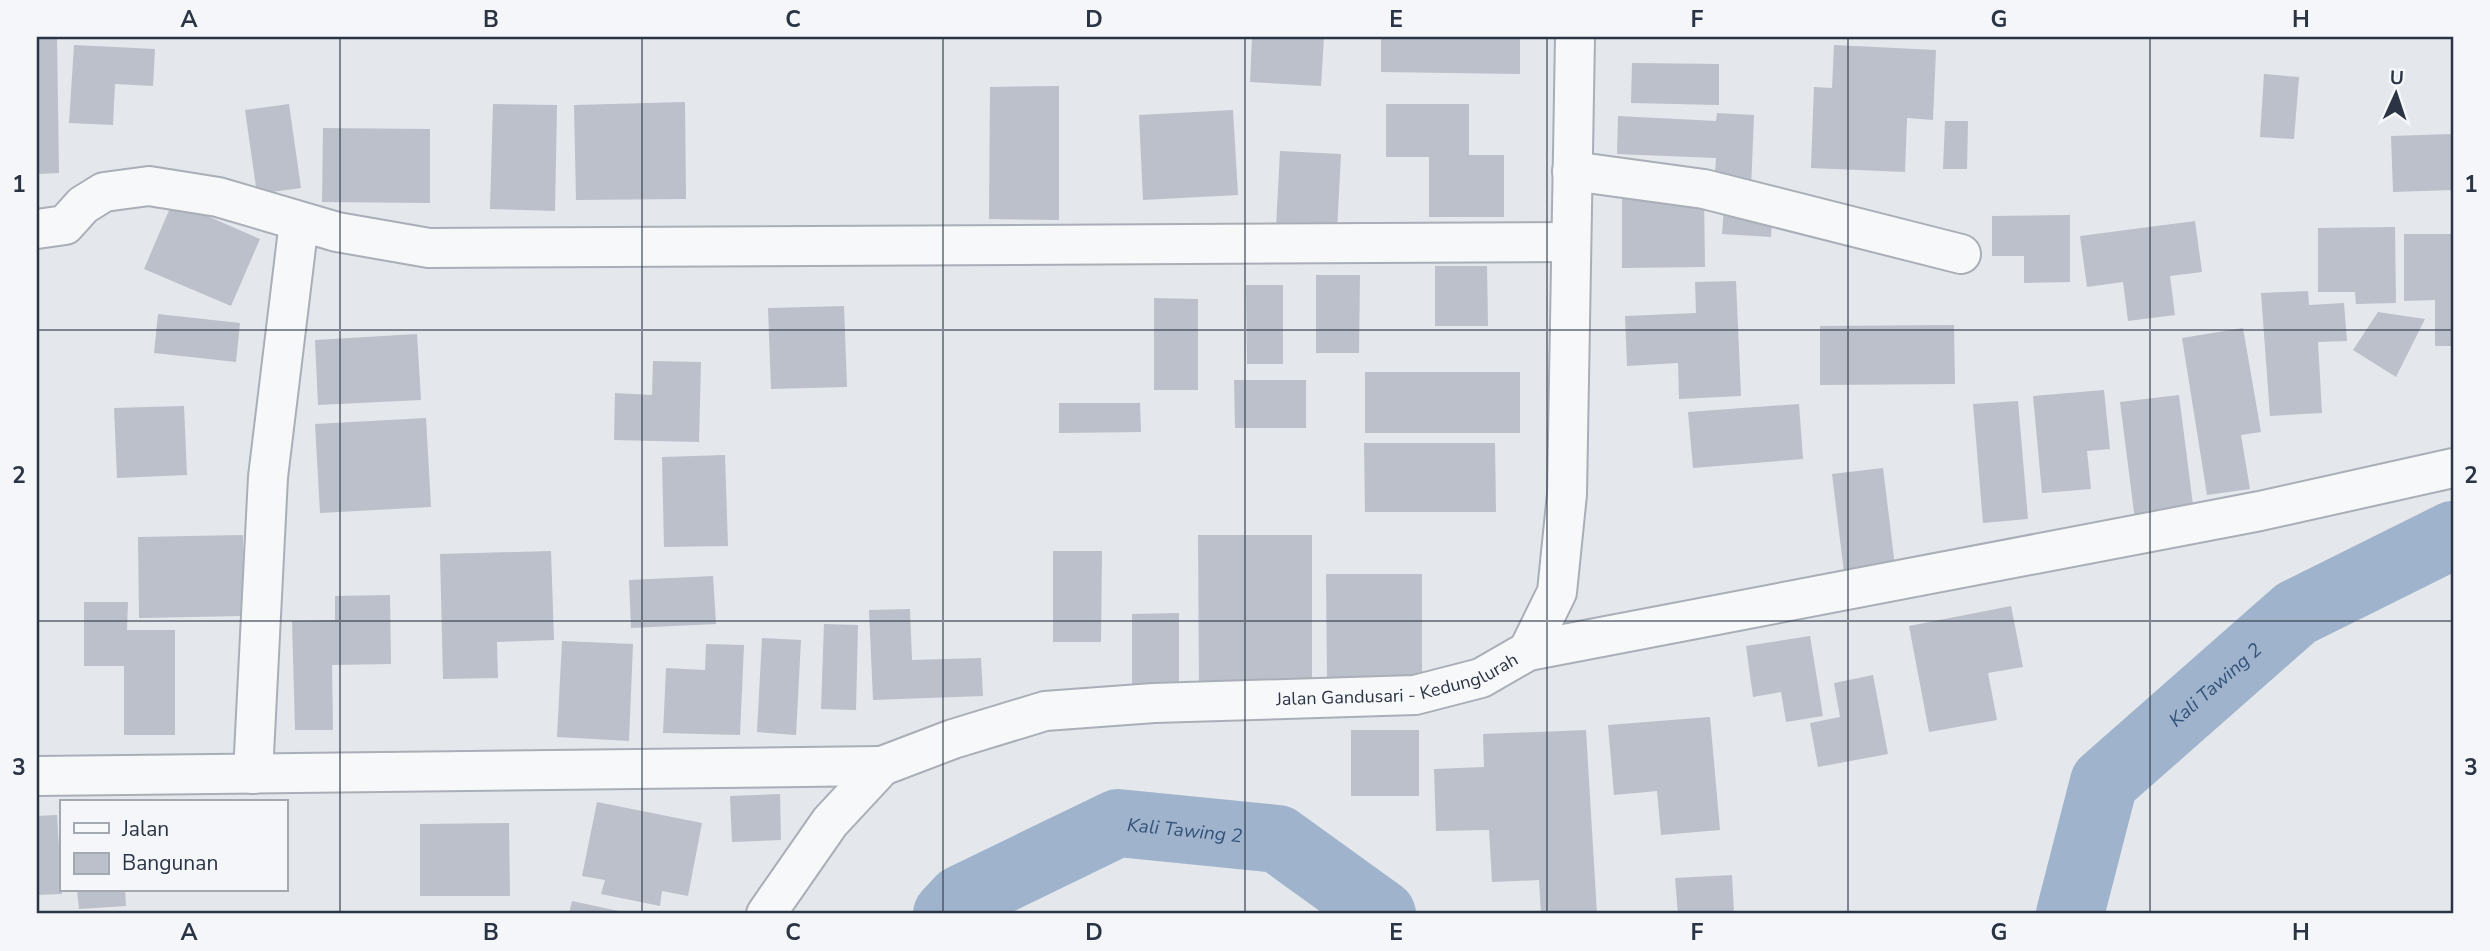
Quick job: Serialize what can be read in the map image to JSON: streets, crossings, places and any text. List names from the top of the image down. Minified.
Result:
{"streets":{"street":["Jalan Gandusari - Kedunglurah"]},"water":["Kali Tawing 2"],"legend":["Jalan","Bangunan"],"north":"top","grid":{"columns":["A","B","C","D","E","F","G","H"],"rows":["1","2","3"]}}
